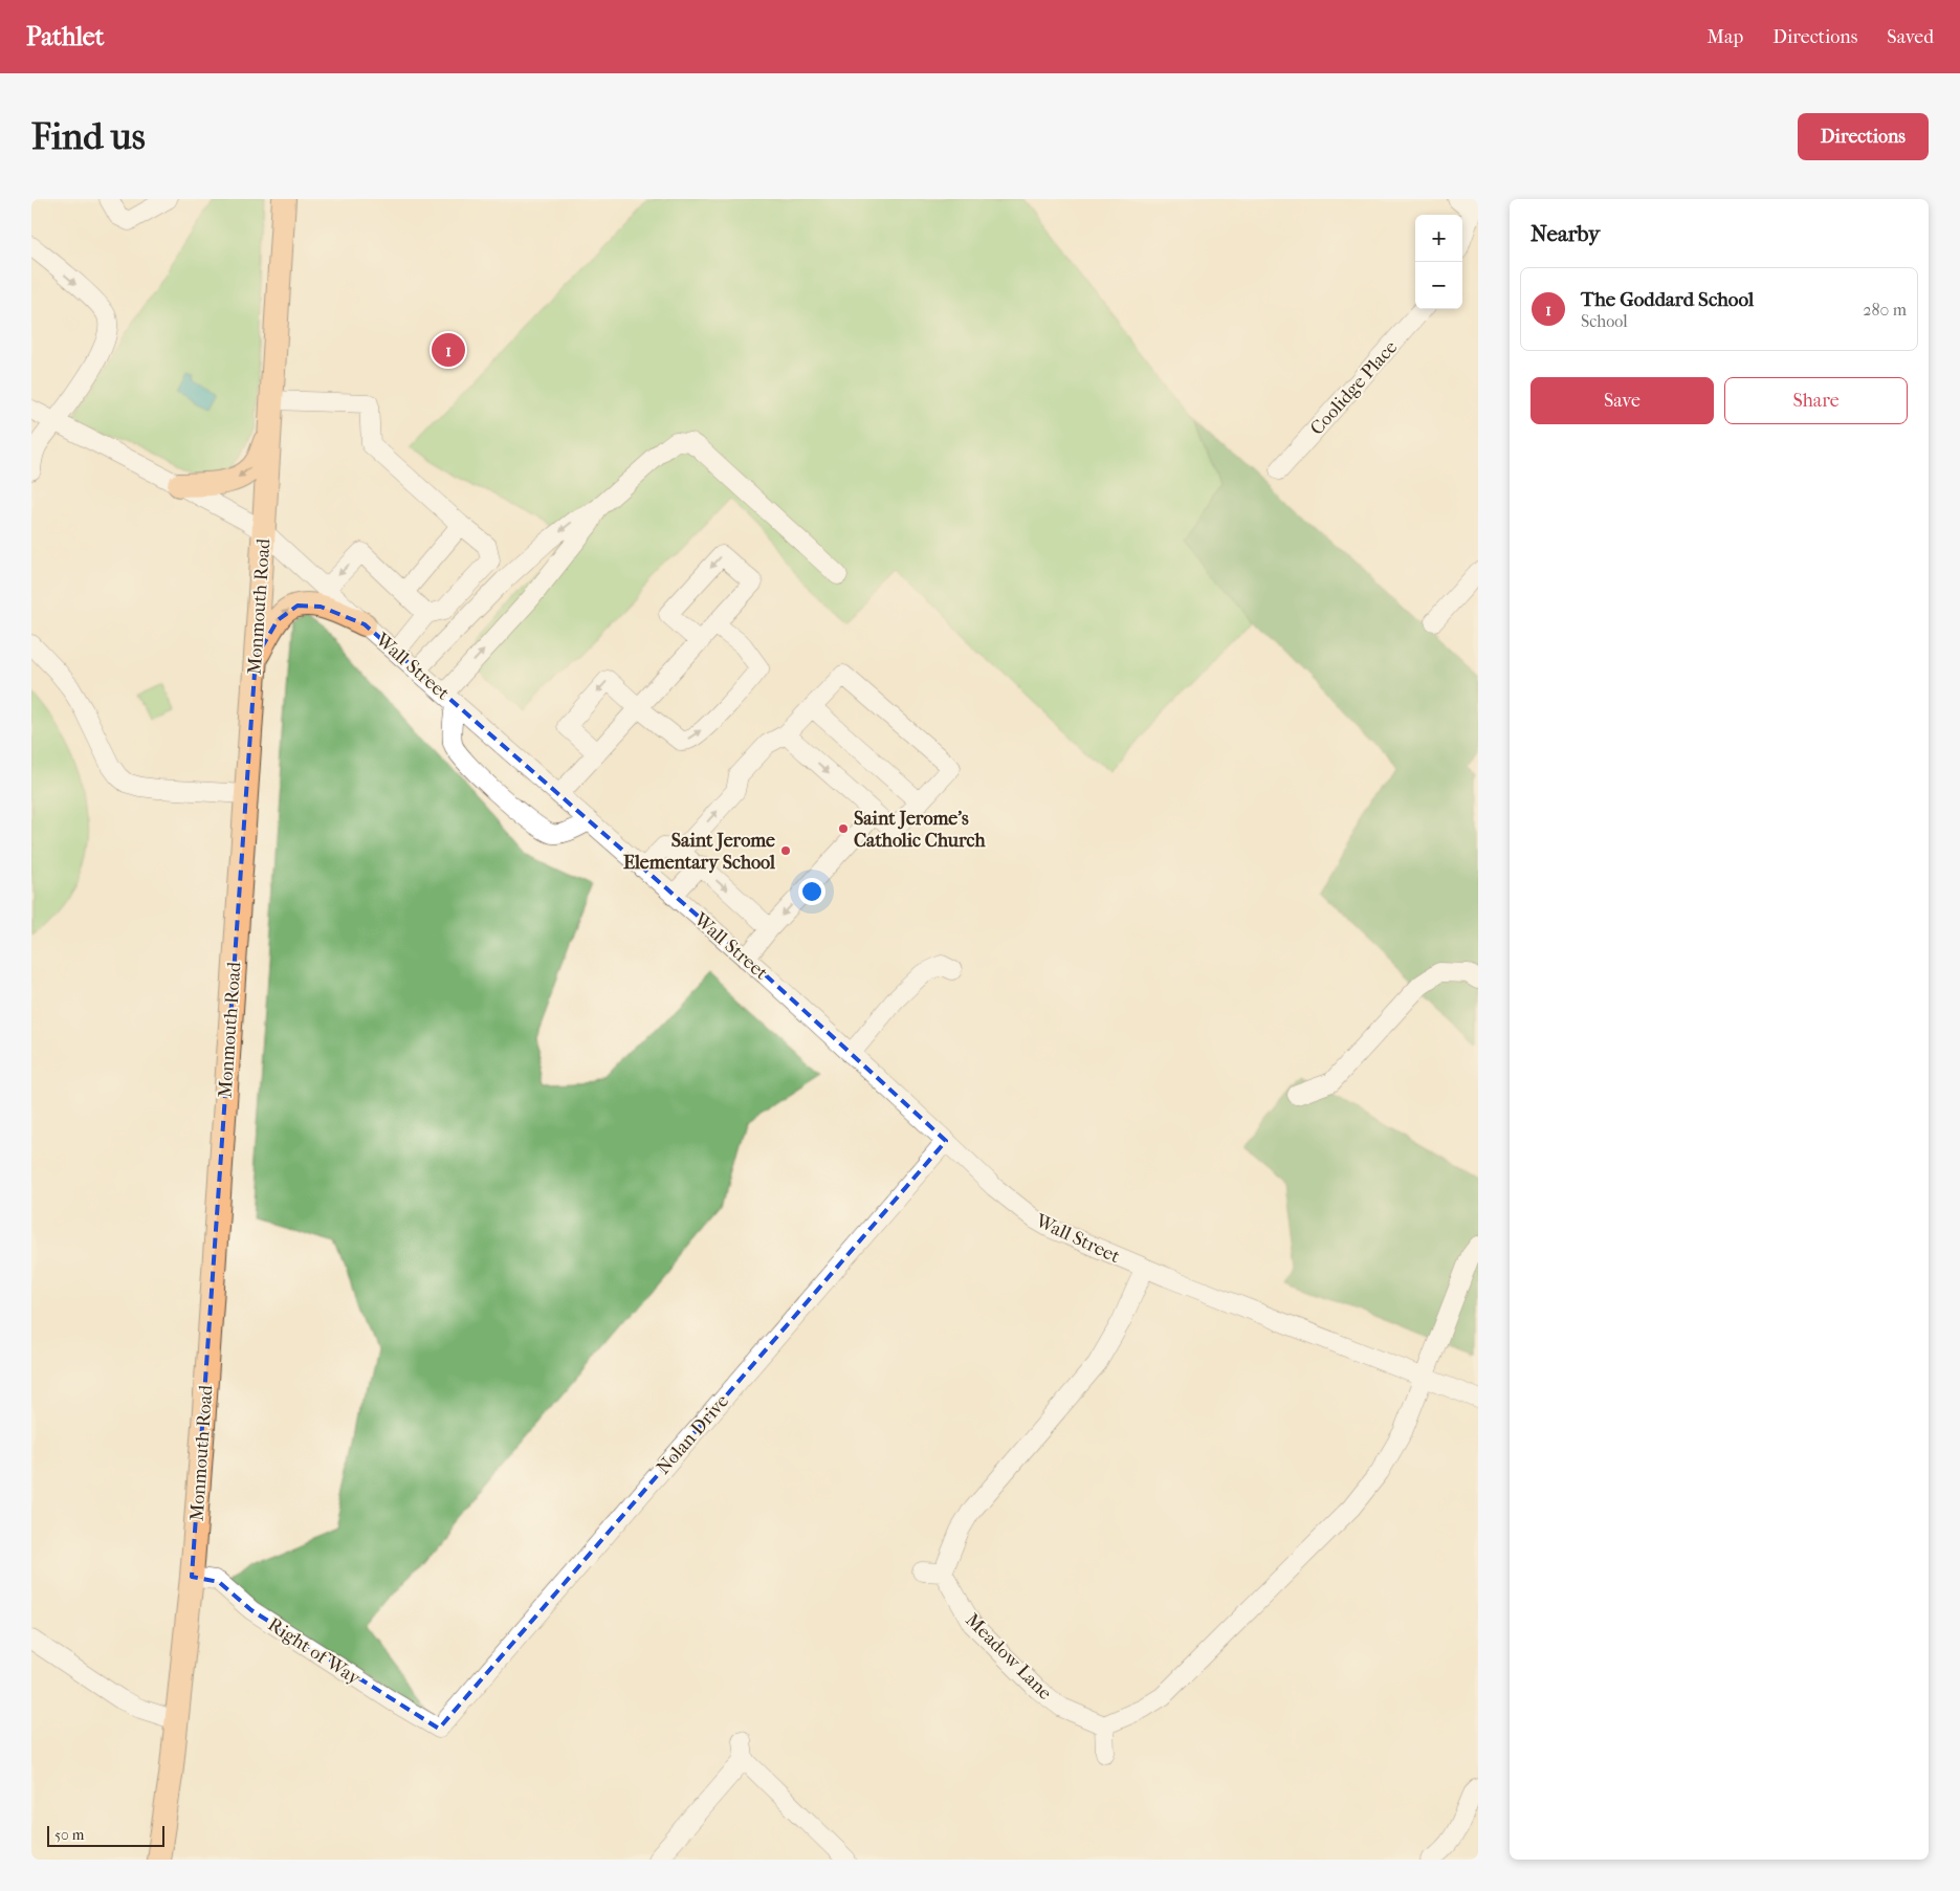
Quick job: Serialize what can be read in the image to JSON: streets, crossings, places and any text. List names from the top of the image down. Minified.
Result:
{"streets":{"main road":["Monmouth Road"],"street":["Coolidge Place","Wall Street","Nolan Drive","Right of Way","Meadow Lane"]},"crossings":[["Monmouth Road","Wall Street"],["Monmouth Road","Right of Way"],["Wall Street","Nolan Drive"],["Nolan Drive","Right of Way"]],"places":["Saint Jerome's Catholic Church","Saint Jerome Elementary School"],"scale_bar":"50 m","page":{"header":"Pathlet","nav":["Map","Directions","Saved"],"buttons":["Directions",["Save","Share"]],"title":"Find us","heading":"Nearby","map_buttons":["+","−"],"list":[{"mark":"1","name":"The Goddard School","note":"School","value":"280 m"}],"pins":"1","scale":"50 m"}}
